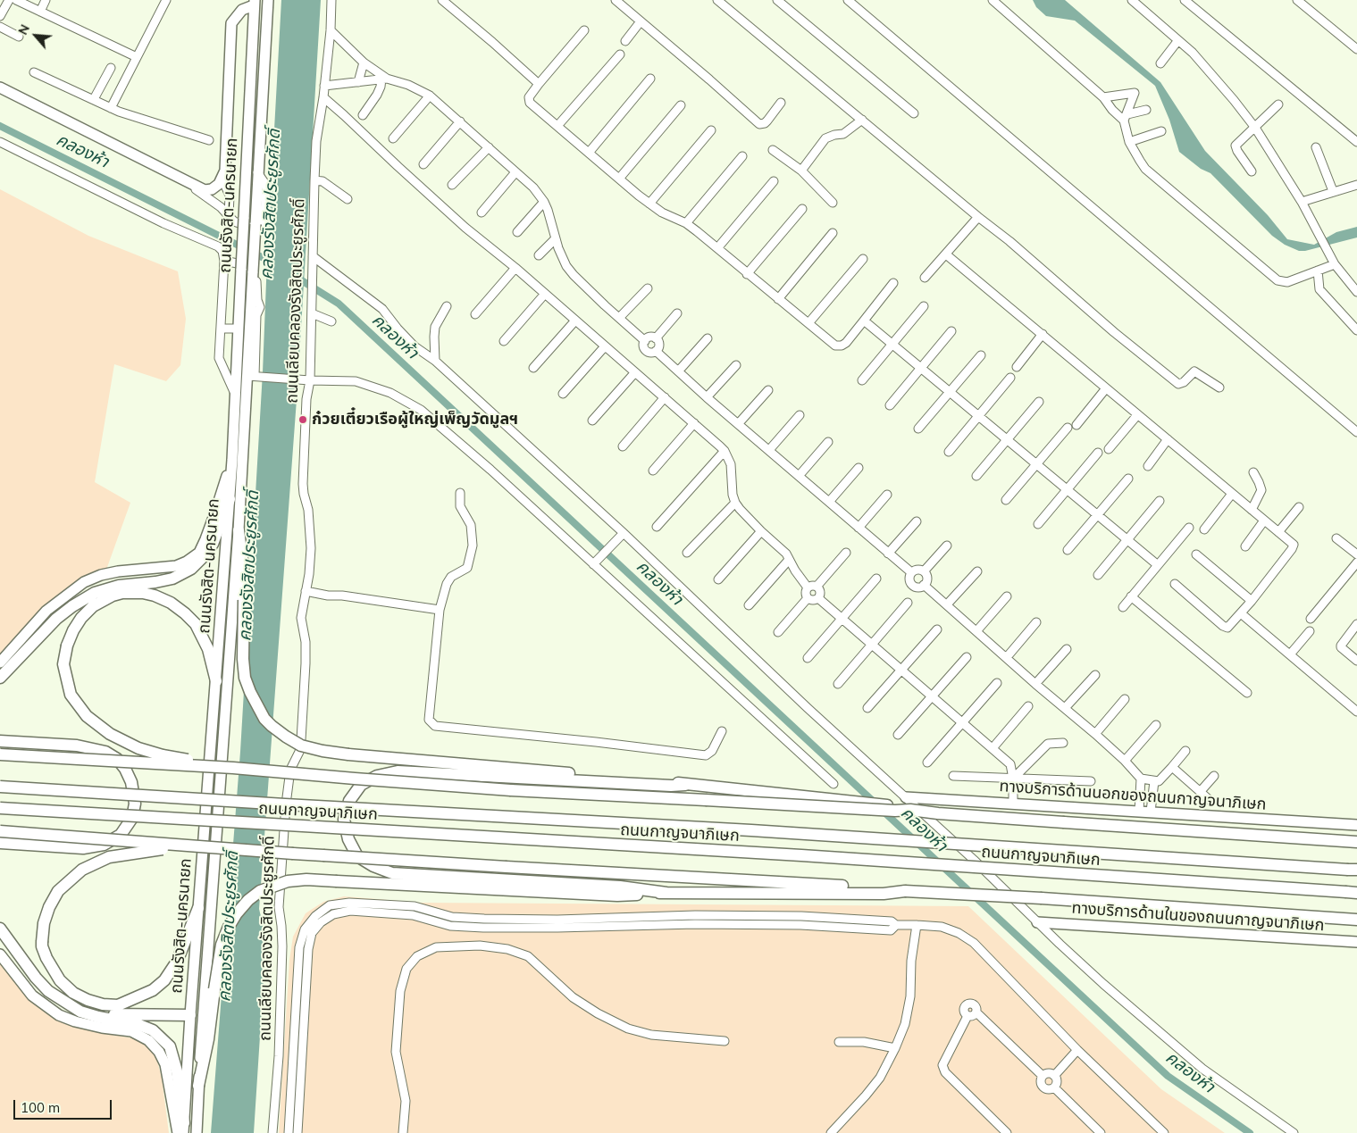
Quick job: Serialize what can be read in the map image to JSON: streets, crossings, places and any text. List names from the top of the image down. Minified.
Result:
{"streets":{"highway":["ถนนกาญจนาภิเษก"],"main road":["ถนนรังสิต-นครนายก","ทางบริการด้านนอกของถนนกาญจนาภิเษก","ทางบริการด้านในของถนนกาญจนาภิเษก"],"street":["ถนนเลียบคลองรังสิตประยูรศักดิ์"]},"water":["คลองห้า","คลองรังสิตประยูรศักดิ์"],"places":["ก๋วยเตี๋ยวเรือผู้ใหญ่เพ็ญวัดมูลฯ"],"scale_bar":"100 m","north":"top left"}
